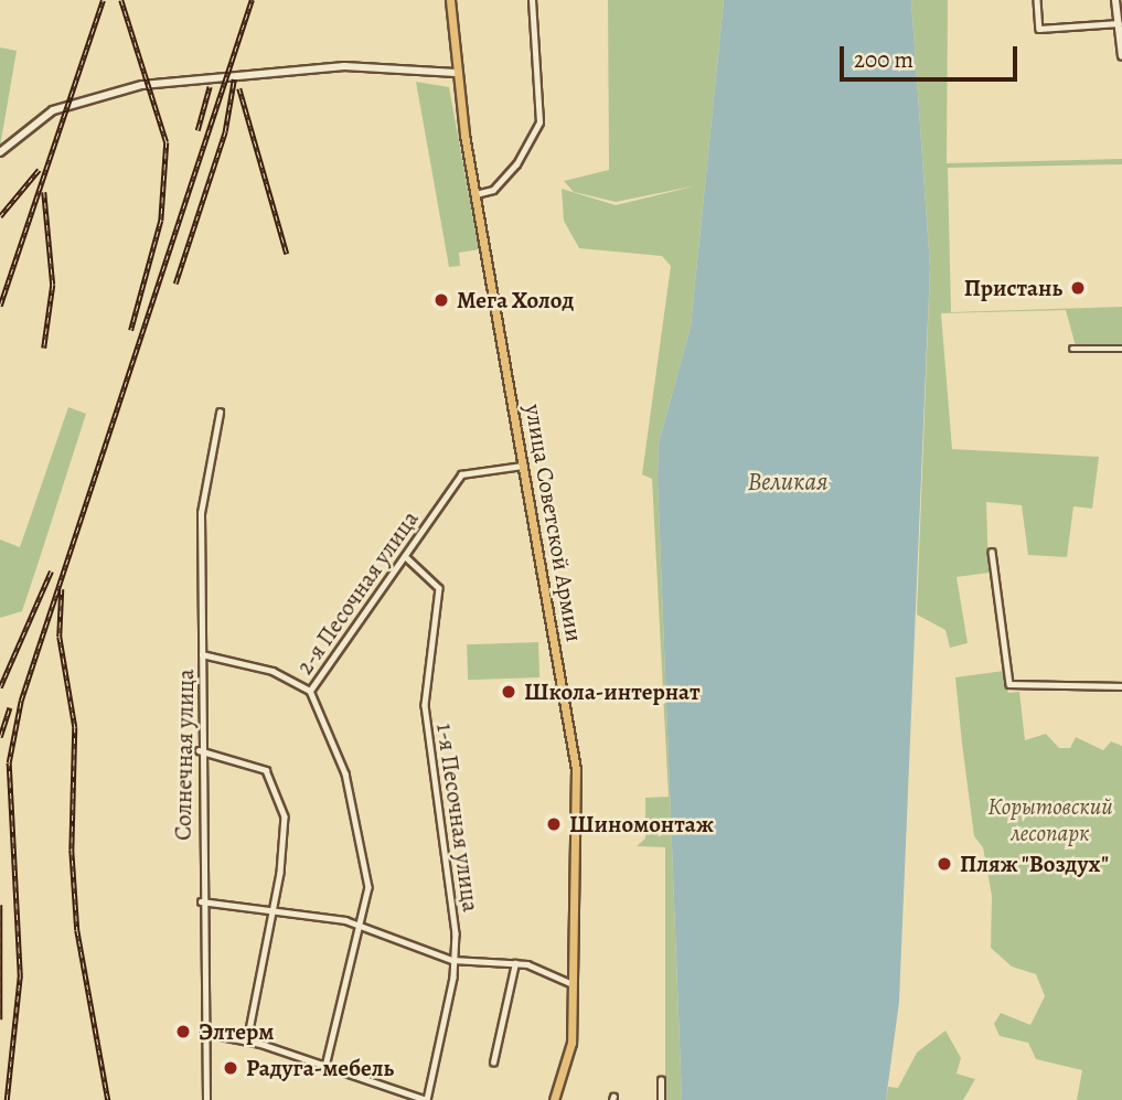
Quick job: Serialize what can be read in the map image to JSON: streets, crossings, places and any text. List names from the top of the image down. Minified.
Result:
{"streets":{"main road":["улица Советской Армии"],"street":["2-я Песочная улица","Солнечная улица","1-я Песочная улица"]},"crossings":[["улица Советской Армии","2-я Песочная улица"],["2-я Песочная улица","1-я Песочная улица"]],"water":["Великая"],"parks":["Корытовский лесопарк"],"places":["Пристань","Мега Холод","Школа-интернат","Шиномонтаж","Пляж \"Воздух\"","Элтерм","Радуга-мебель"],"scale_bar":"200 m"}
